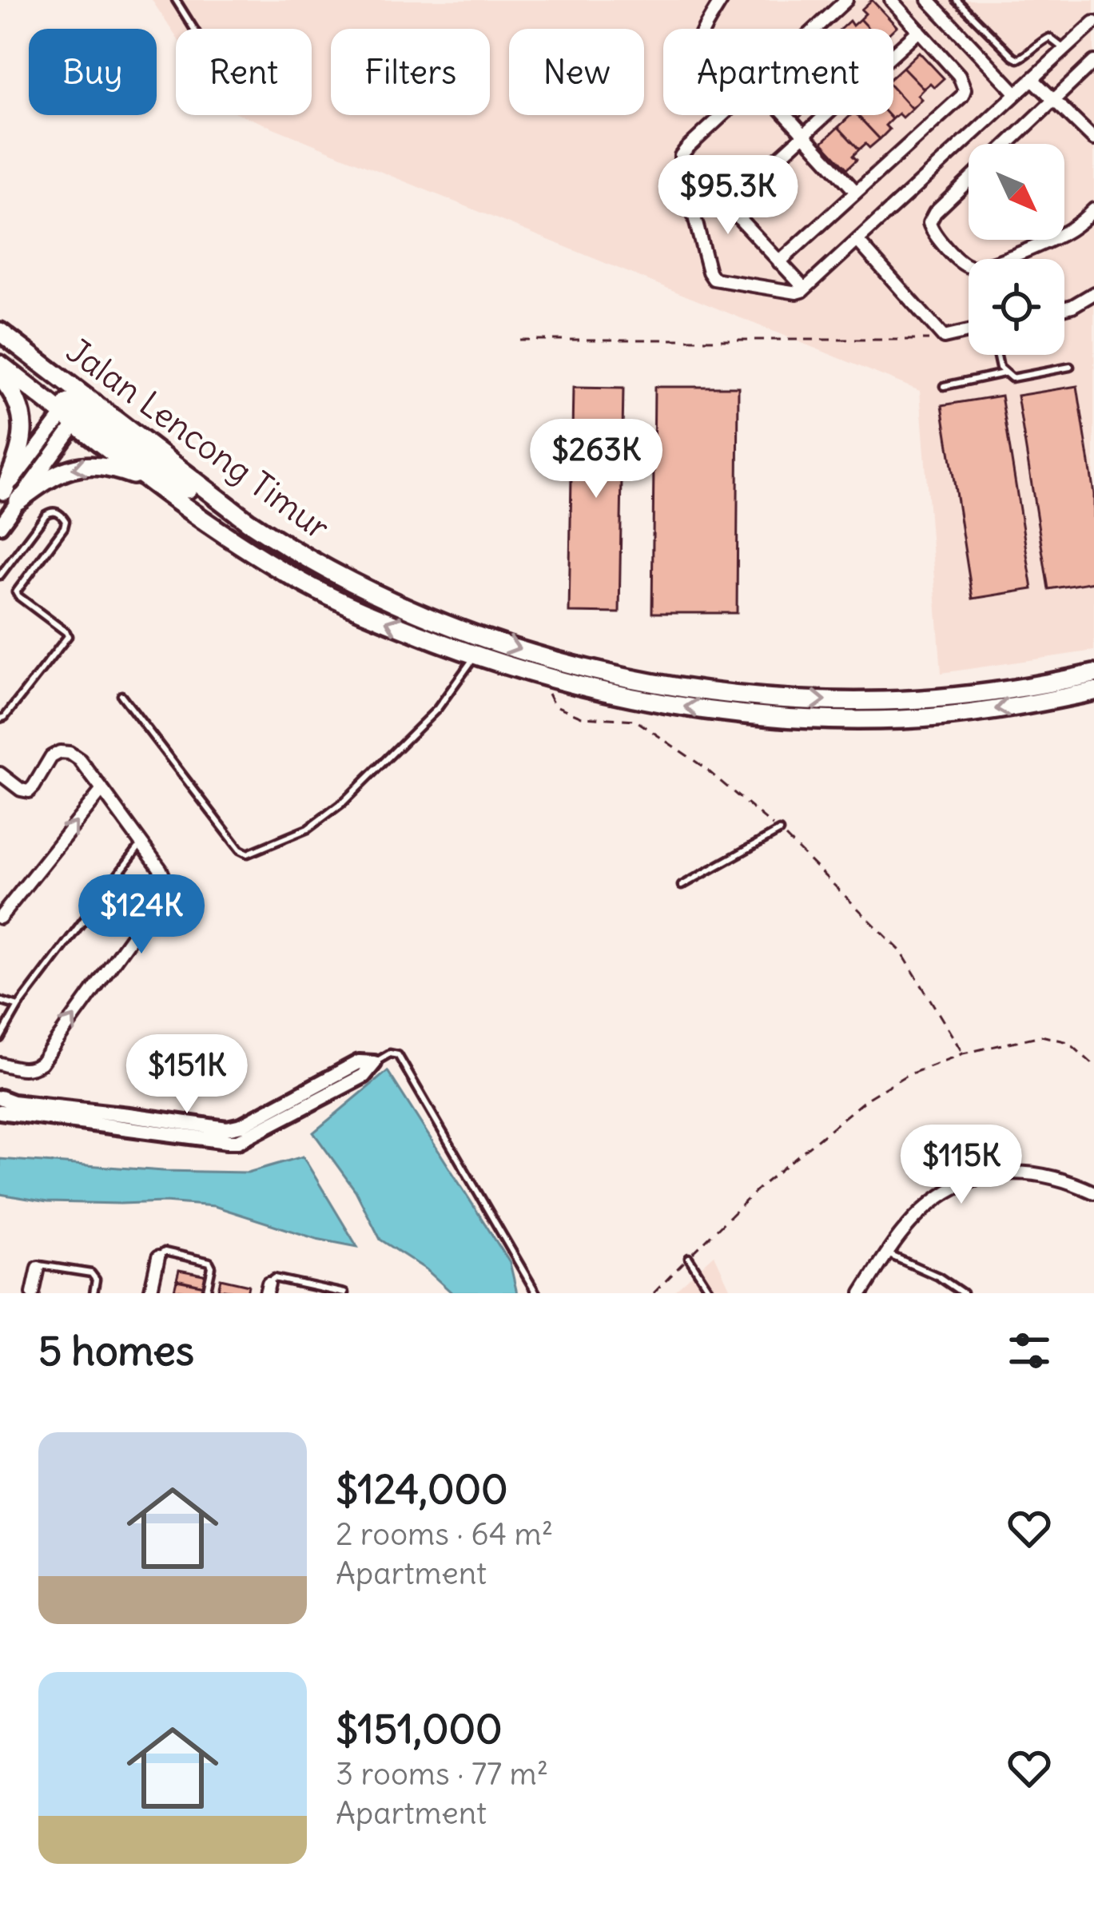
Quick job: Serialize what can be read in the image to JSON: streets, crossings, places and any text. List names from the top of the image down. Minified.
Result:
{"streets":{"highway":["Jalan Lencong Timur"]},"north":"bottom right","page":{"chip":["Buy","Rent","Filters","New","Apartment"],"price":["$95.3K","$263K","$124K","$151K","$115K"],"heading":"5 homes","list":[{"name":"$124,000","note":"2 rooms · 64 m² · Apartment"},{"name":"$151,000","note":"3 rooms · 77 m² · Apartment"}]}}
